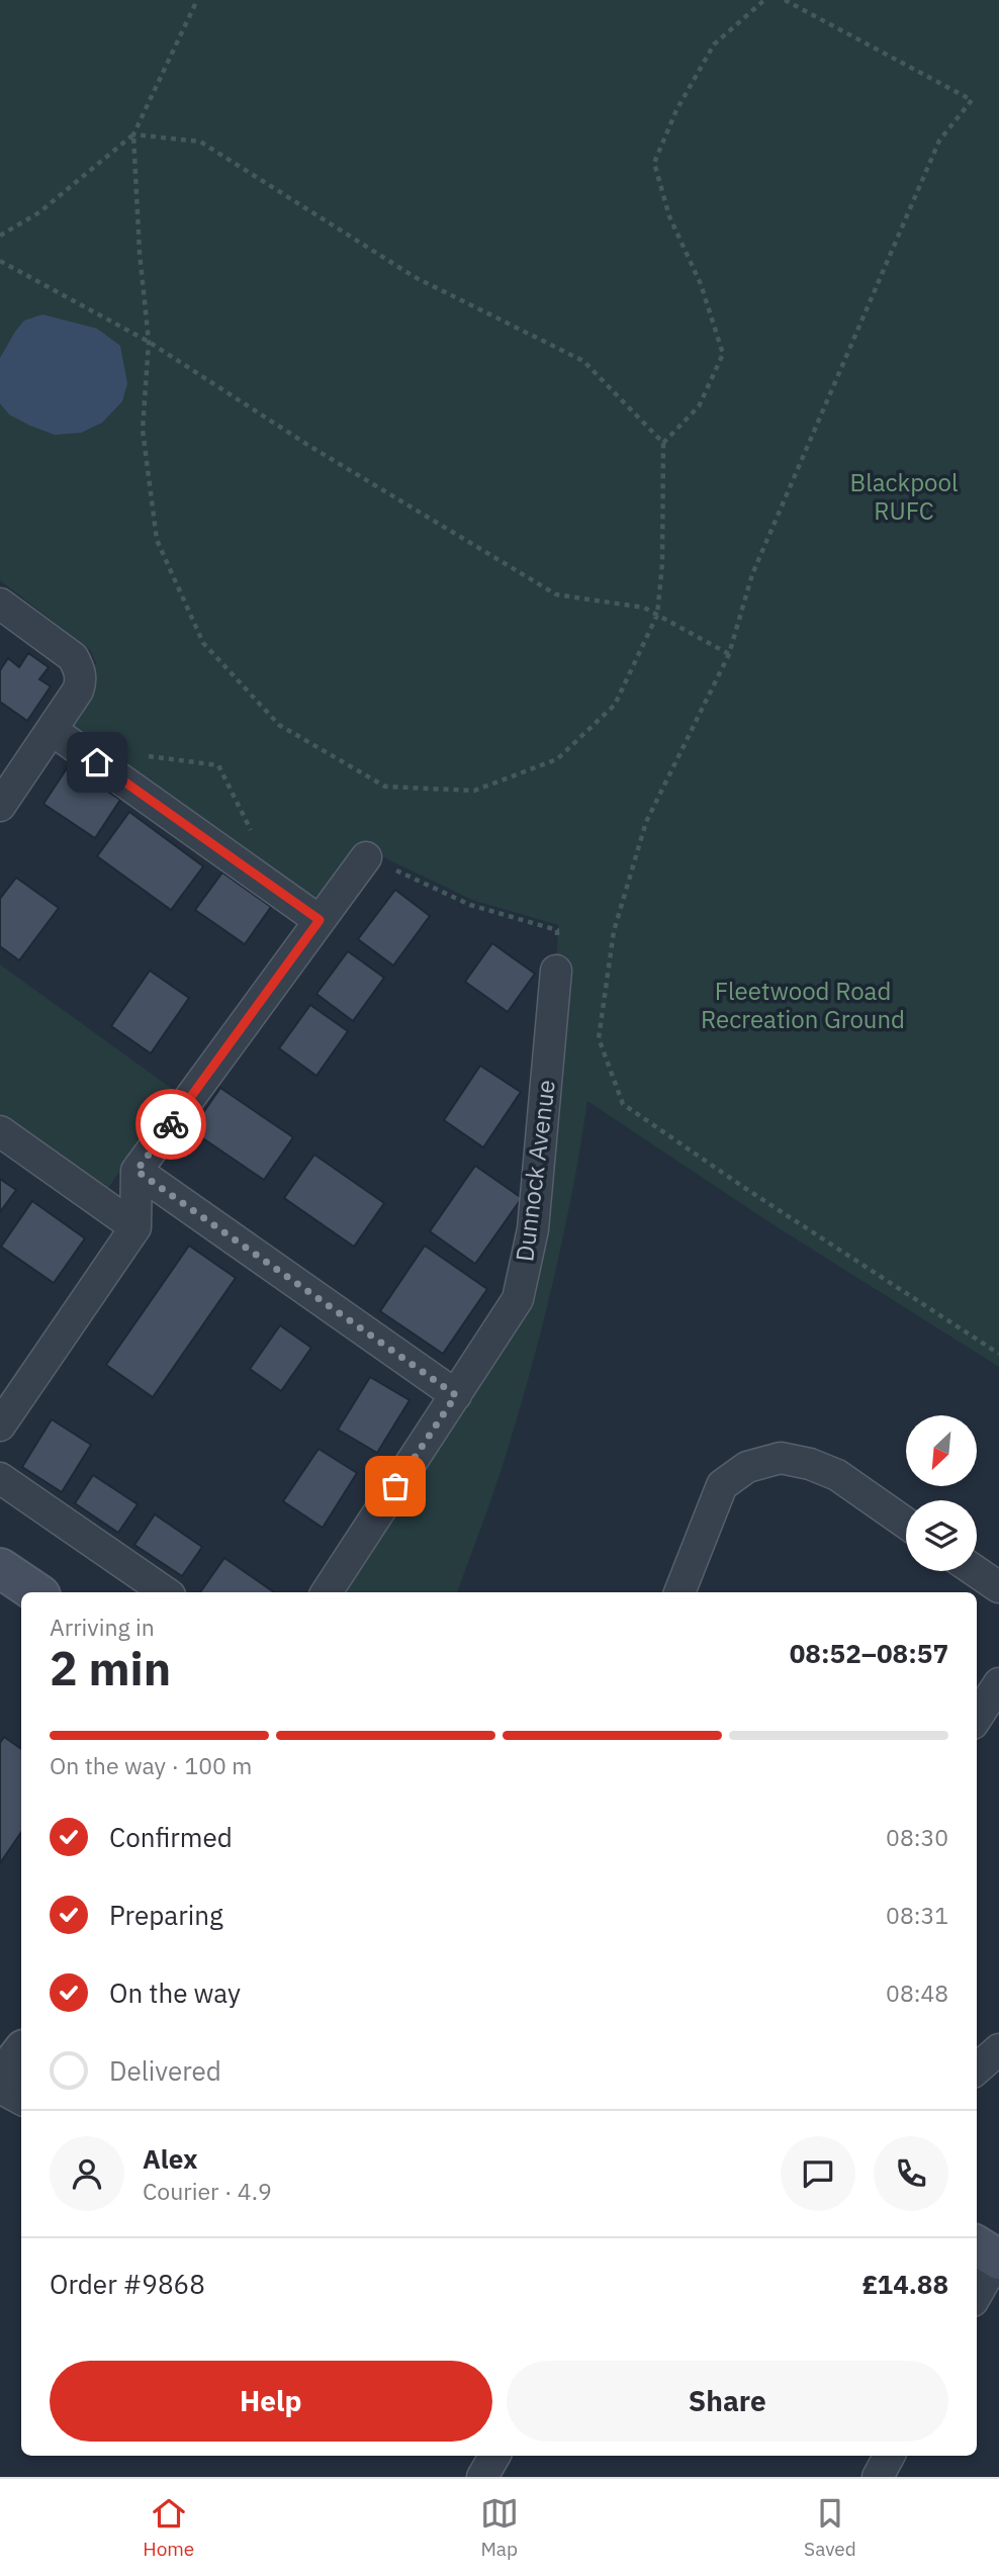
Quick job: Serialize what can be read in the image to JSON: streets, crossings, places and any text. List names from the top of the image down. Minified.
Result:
{"streets":{"street":["Dunnock Avenue"]},"parks":["Blackpool RUFC","Fleetwood Road Recreation Ground"],"north":"bottom left","page":{"heading":["2 min","Arriving in","08:52–08:57"],"panel":["Alex","Courier · 4.9","Order #9868","£14.88"],"bar":"On the way · 100 m","list":[["Confirmed","08:30"],["Preparing","08:31"],["On the way","08:48"],"Delivered"],"buttons":["Help","Share"],"tabs":["Home","Map","Saved"]}}
